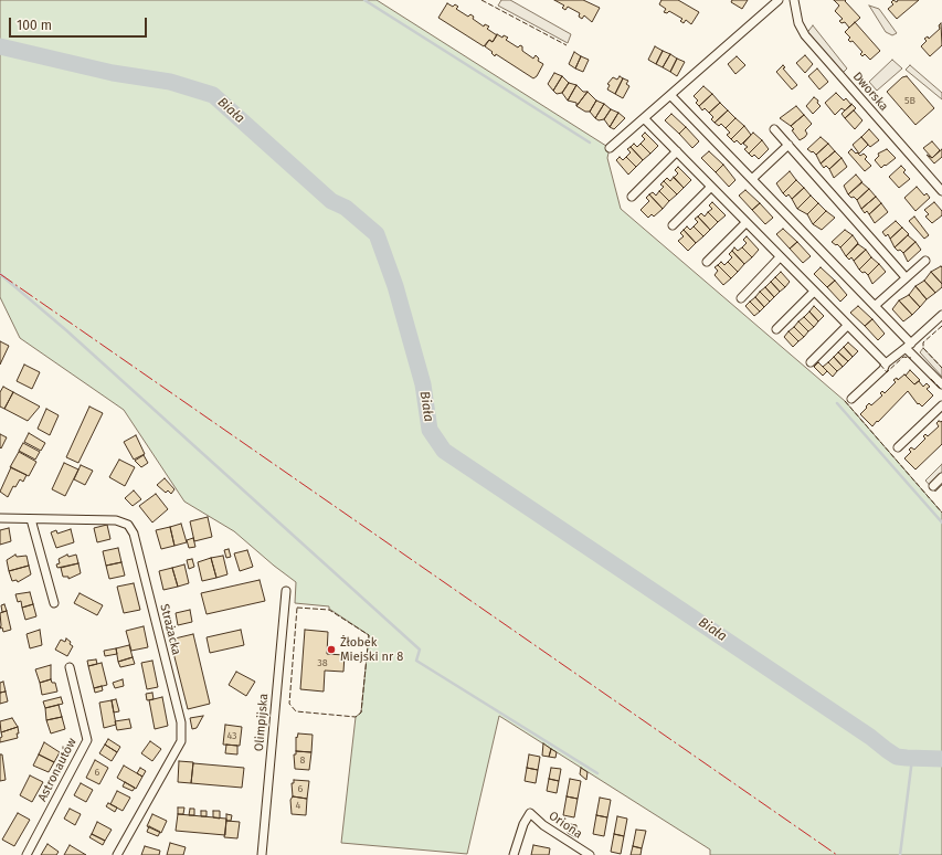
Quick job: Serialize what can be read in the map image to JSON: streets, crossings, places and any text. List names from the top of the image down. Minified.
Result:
{"streets":{"street":["Dworska","Strażacka","Olimpijska","Astronautów","Oriona"]},"water":["Biała"],"places":["Żłobek Miejski nr 8"],"house_numbers":["5B","38","43","8","6","6","4"],"scale_bar":"100 m"}
